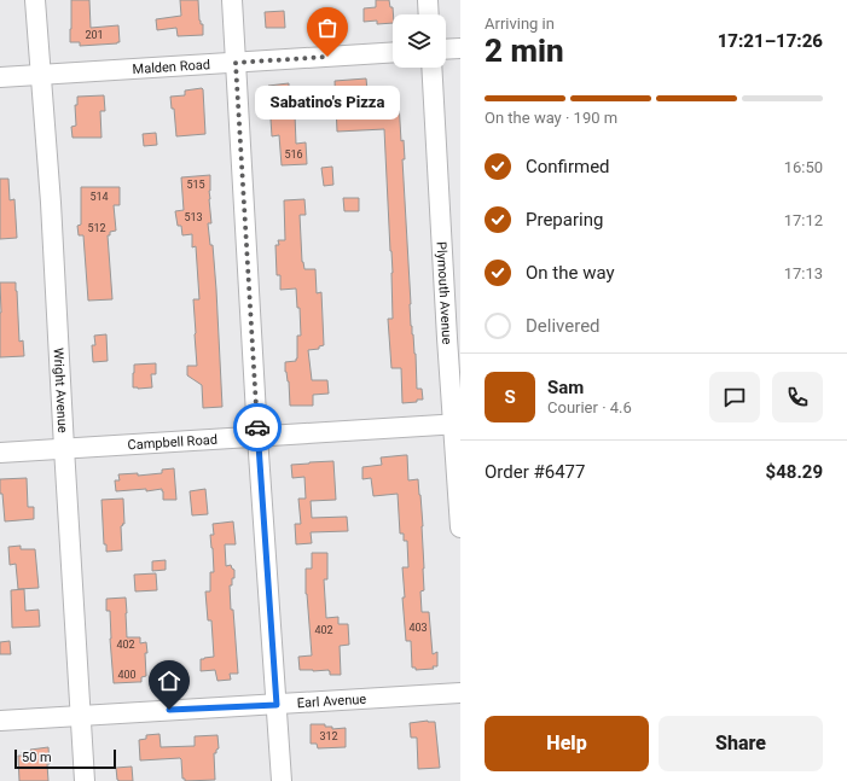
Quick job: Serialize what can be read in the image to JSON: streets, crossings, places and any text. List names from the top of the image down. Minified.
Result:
{"streets":{"street":["Malden Road","Plymouth Avenue","Wright Avenue","Campbell Road","Earl Avenue"]},"crossings":[["Malden Road","Wright Avenue"],["Plymouth Avenue","Campbell Road"],["Wright Avenue","Campbell Road"],["Wright Avenue","Earl Avenue"]],"places":["Sabatino's Pizza"],"house_numbers":["201","516","515","514","513","512","403","402","402","400","312"],"scale_bar":"50 m","page":{"heading":["2 min","Arriving in","17:21–17:26"],"panel":["Sam","Courier · 4.6","Order #6477","$48.29"],"bar":"On the way · 190 m","bubble":"Sabatino's Pizza","list":[["Confirmed","16:50"],["Preparing","17:12"],["On the way","17:13"],"Delivered"],"round":"S","buttons":["Help","Share"],"scale":"50 m"}}
